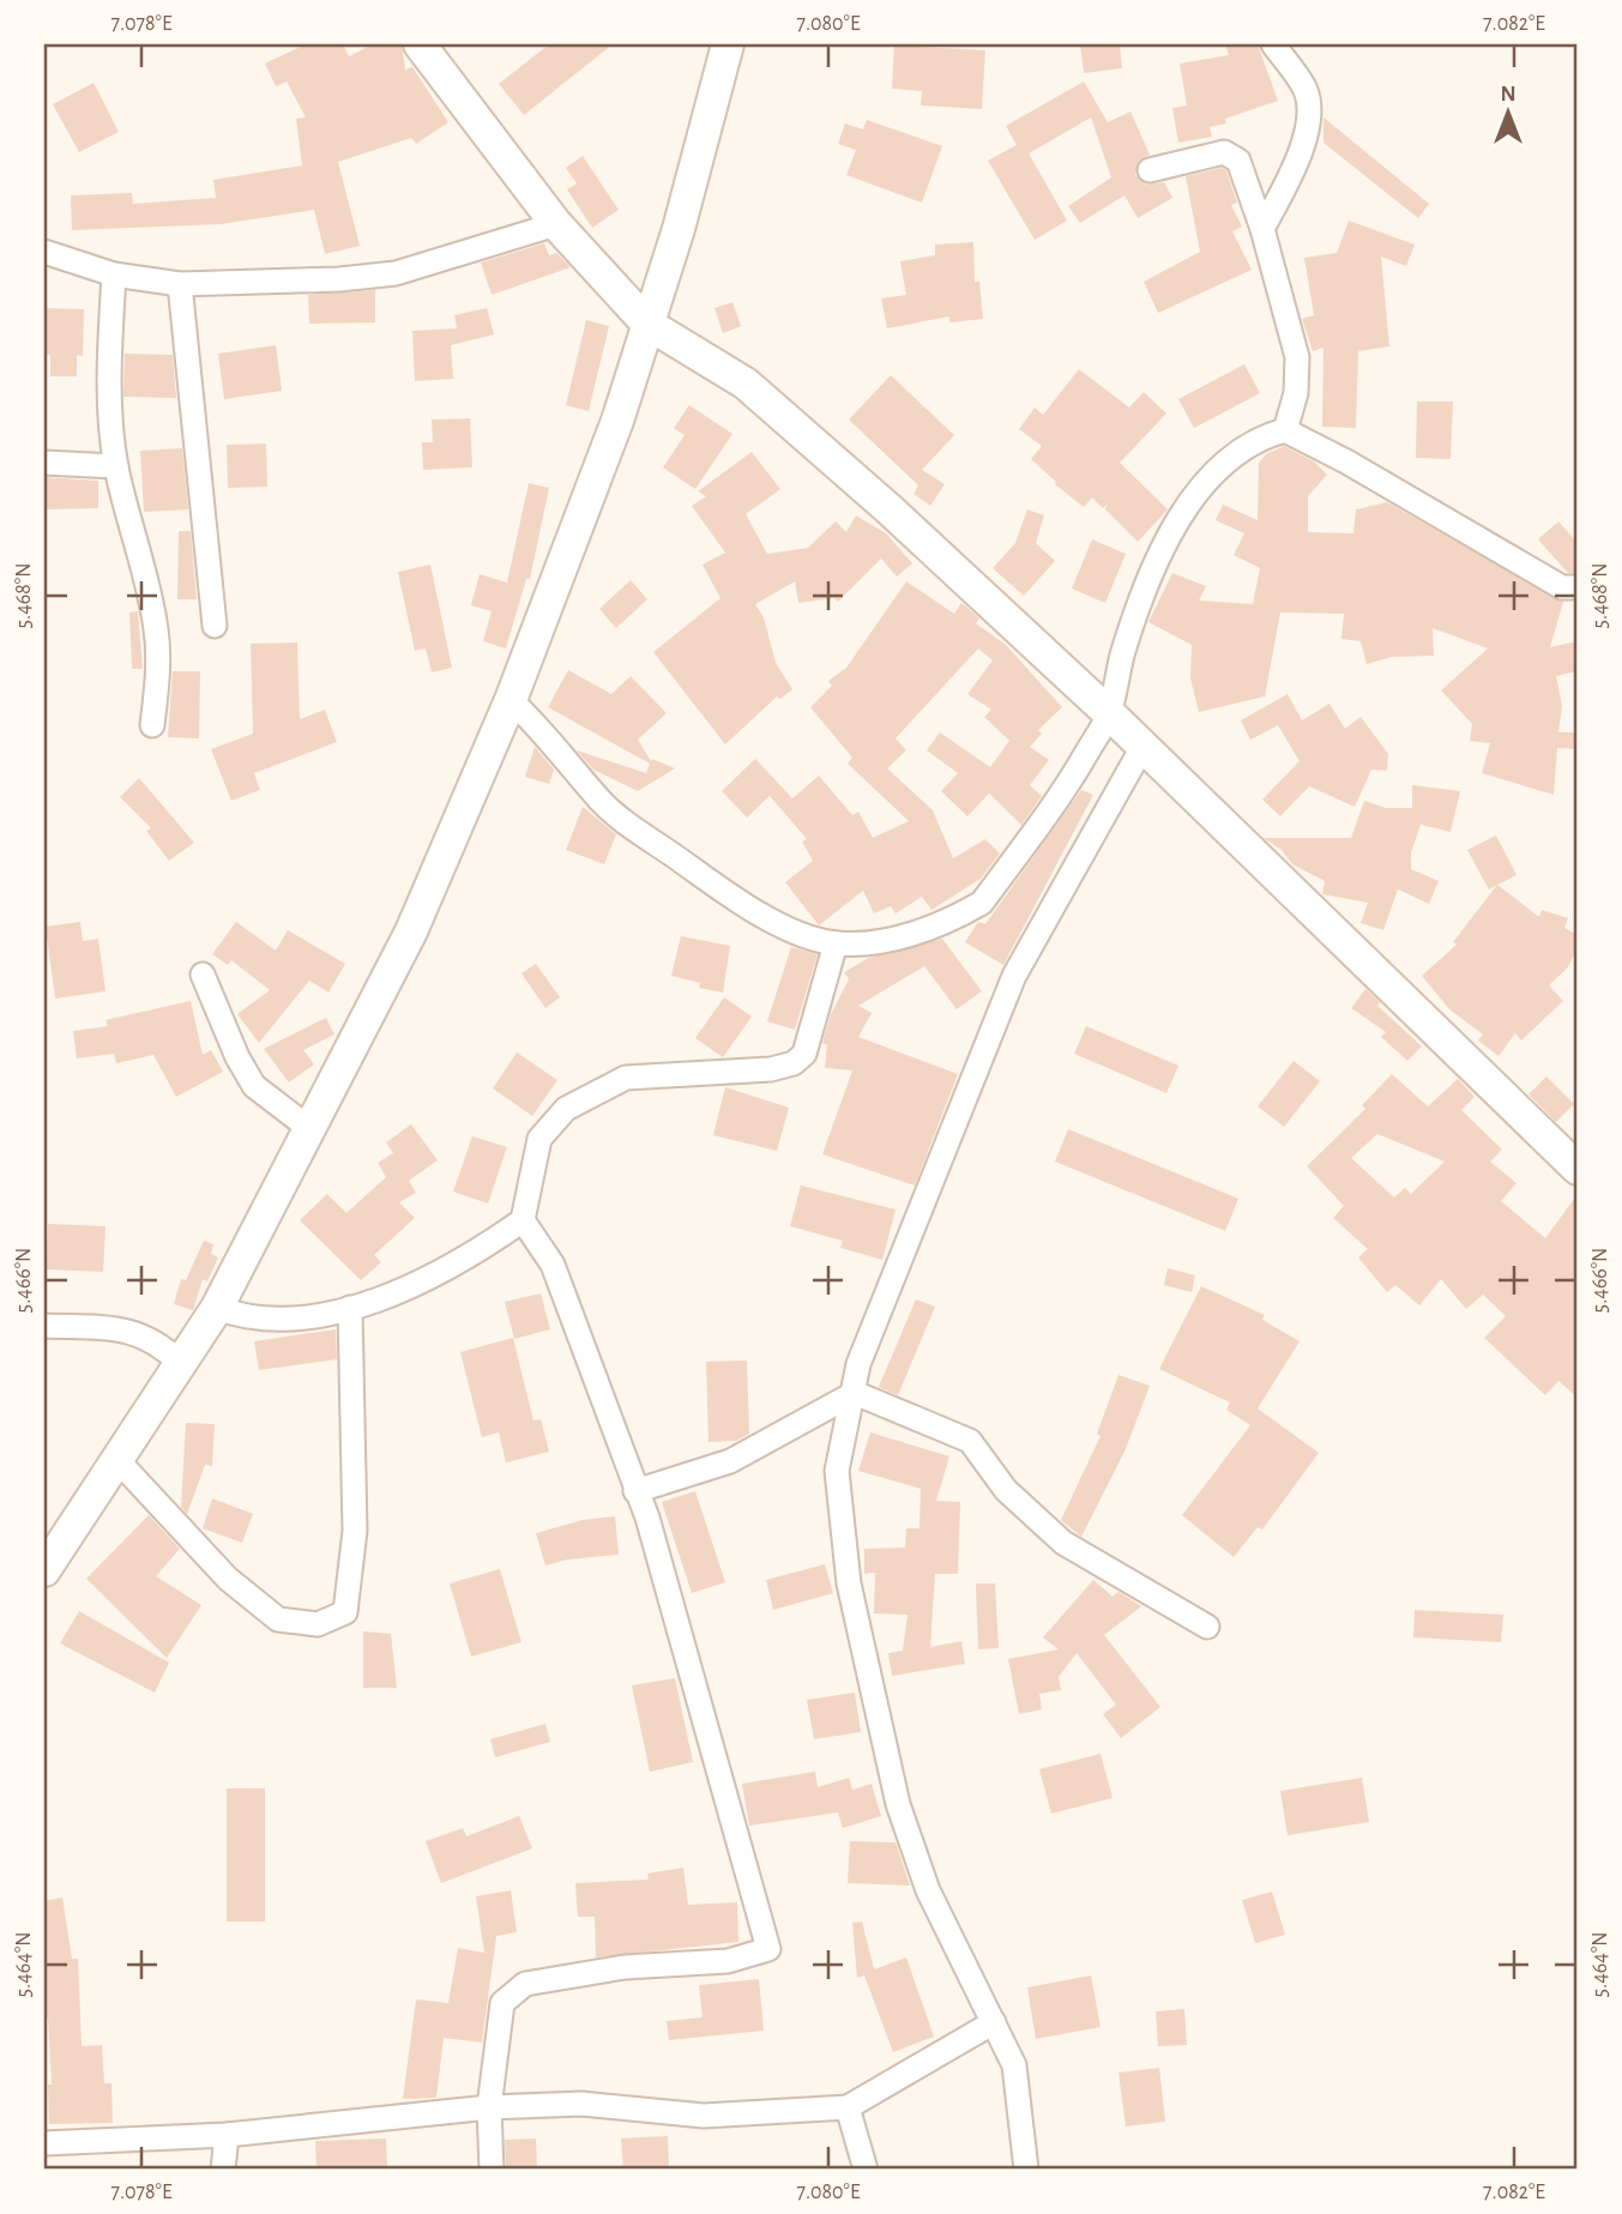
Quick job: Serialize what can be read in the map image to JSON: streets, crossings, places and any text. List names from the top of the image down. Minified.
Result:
{"north":"top","coordinates":["7.078°E","7.080°E","7.082°E","5.468°N","5.466°N","5.464°N"]}
